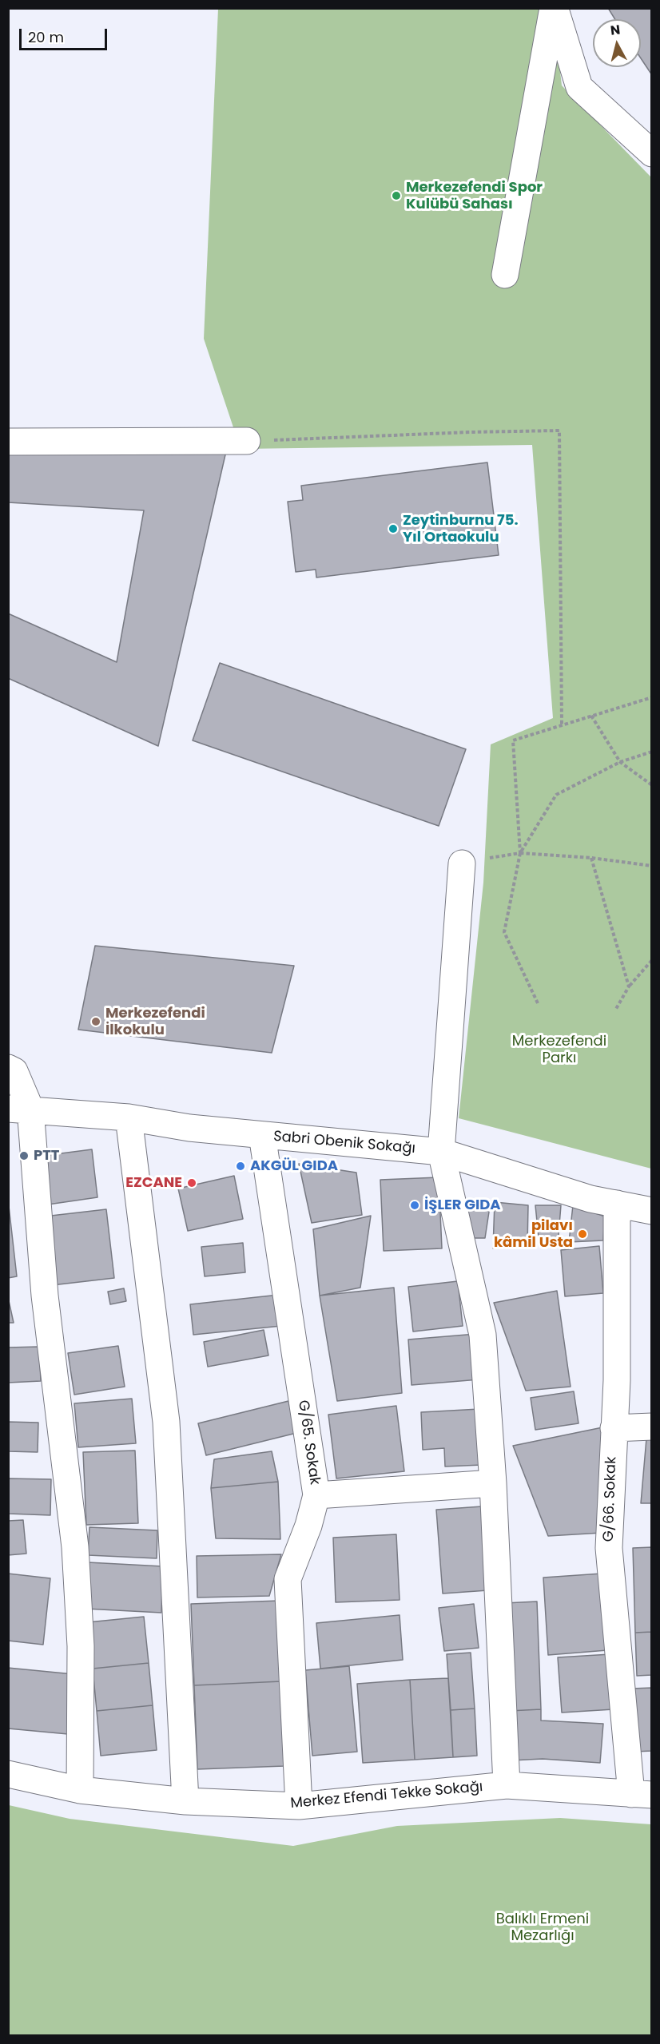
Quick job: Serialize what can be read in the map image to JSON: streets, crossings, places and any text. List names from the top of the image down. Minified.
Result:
{"streets":{"street":["Sabri Obenik Sokağı","G/65. Sokak","G/66. Sokak","Merkez Efendi Tekke Sokağı"]},"crossings":[["Sabri Obenik Sokağı","G/65. Sokak"],["Sabri Obenik Sokağı","G/66. Sokak"],["G/65. Sokak","Merkez Efendi Tekke Sokağı"],["G/66. Sokak","Merkez Efendi Tekke Sokağı"]],"parks":["Merkezefendi Parkı","Balıklı Ermeni Mezarlığı"],"places":["Merkezefendi Spor Kulübü Sahası","Zeytinburnu 75. Yıl Ortaokulu","Merkezefendi İlkokulu","PTT","AKGÜL GIDA","EZCANE","İŞLER GIDA","pilavı kâmil Usta"],"scale_bar":"20 m","north":"top"}
